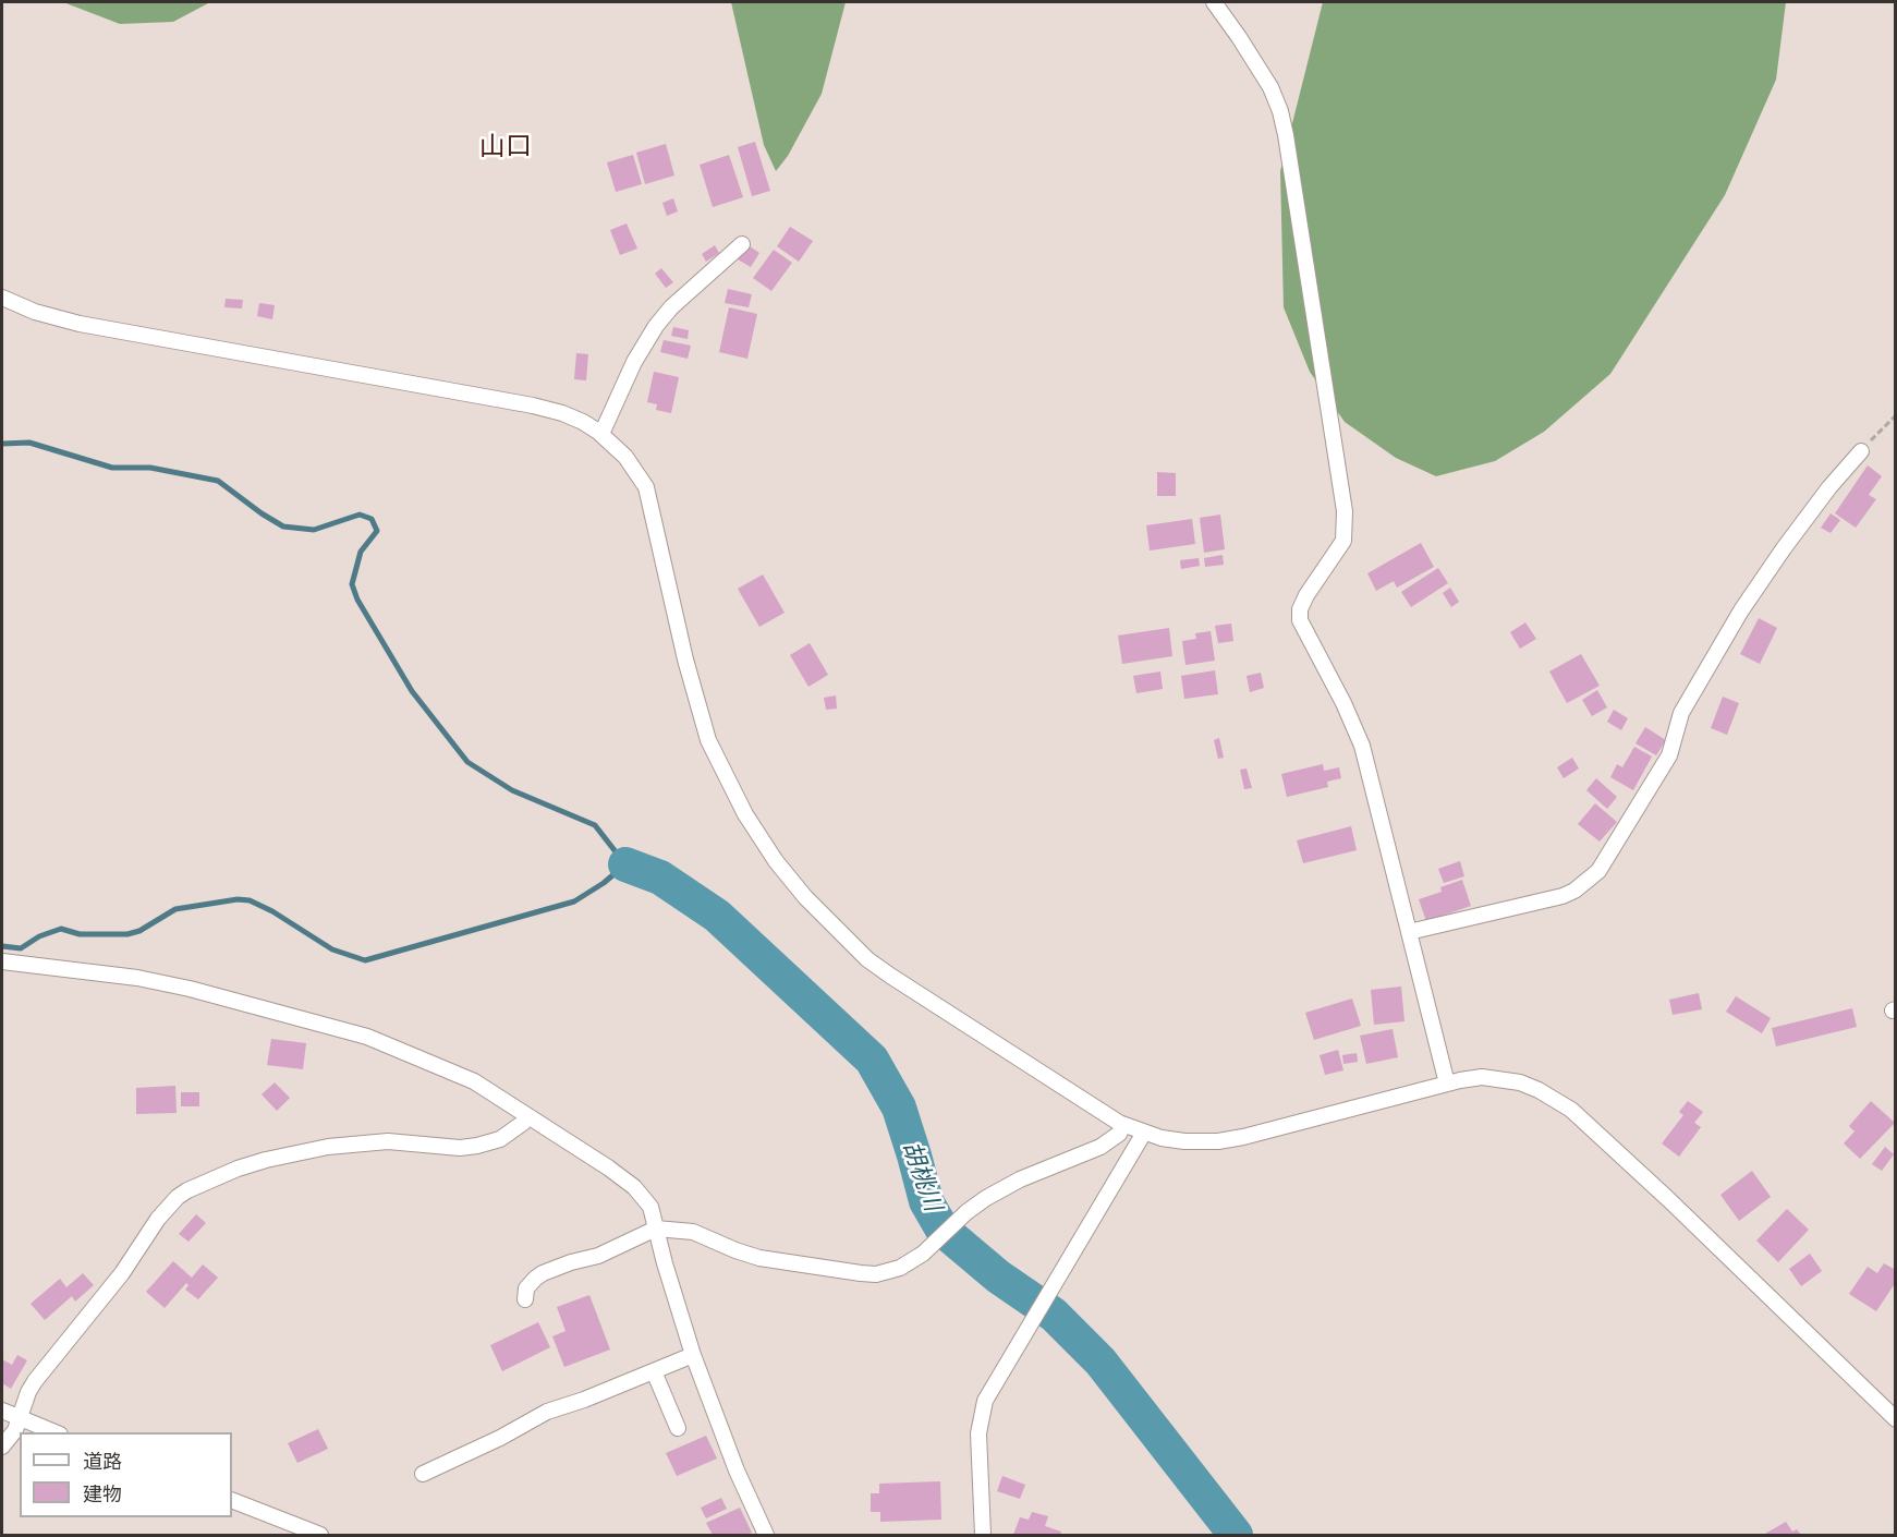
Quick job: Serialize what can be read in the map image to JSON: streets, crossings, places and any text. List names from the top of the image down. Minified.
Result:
{"districts":["山口"],"water":["胡桃川"],"legend":["道路","建物"]}
